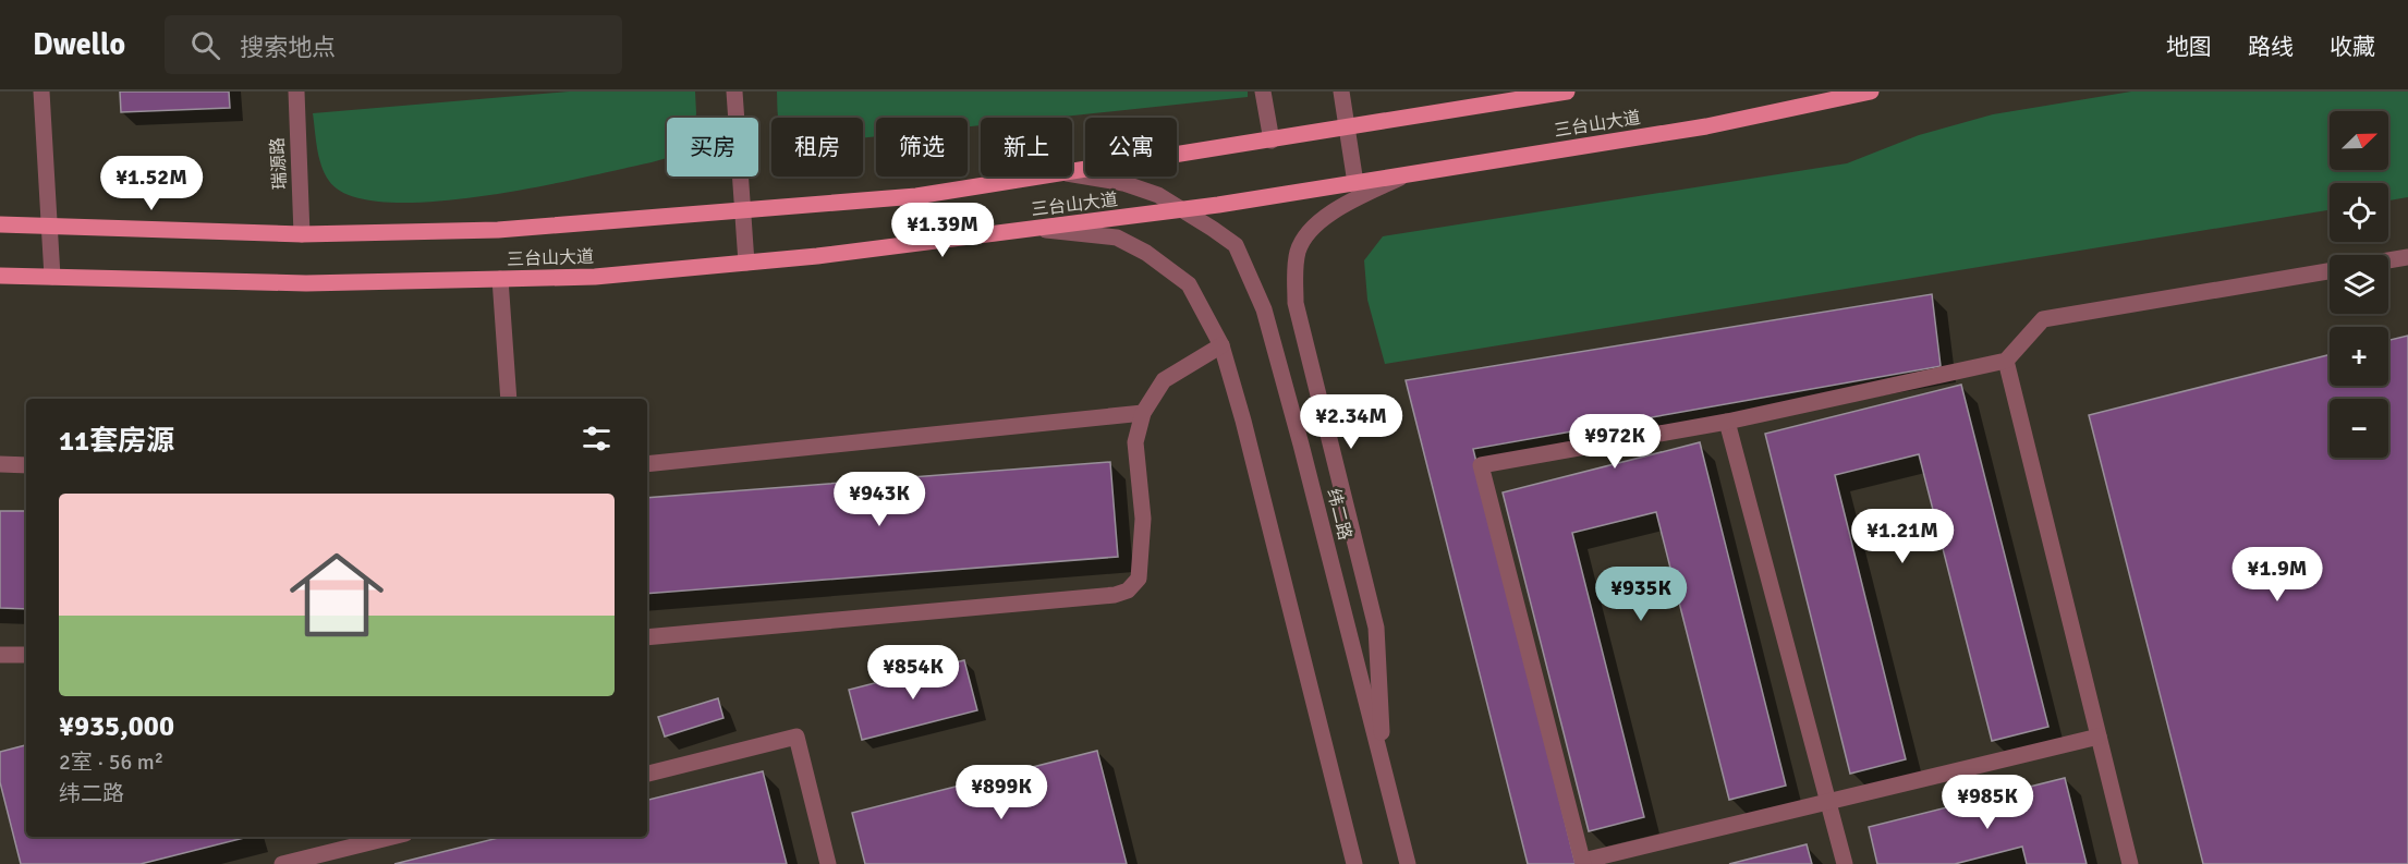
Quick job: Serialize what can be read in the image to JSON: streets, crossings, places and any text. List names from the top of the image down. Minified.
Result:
{"streets":{"main road":["三台山大道"],"street":["瑞源路","纬二路"]},"crossings":[["三台山大道","瑞源路"],["三台山大道","纬二路"]],"north":"top right","page":{"header":"Dwello","search":"搜索地点","nav":["地图","路线","收藏"],"map_buttons":["+","−"],"chip":["买房","租房","筛选","新上","公寓"],"price":["¥1.52M","¥1.39M","¥2.34M","¥972K","¥943K","¥1.21M","¥1.9M","¥935K","¥854K","¥899K","¥985K"],"heading":"11套房源","list":[{"name":"¥935,000","note":"2室 · 56 m² · 纬二路"}]}}
